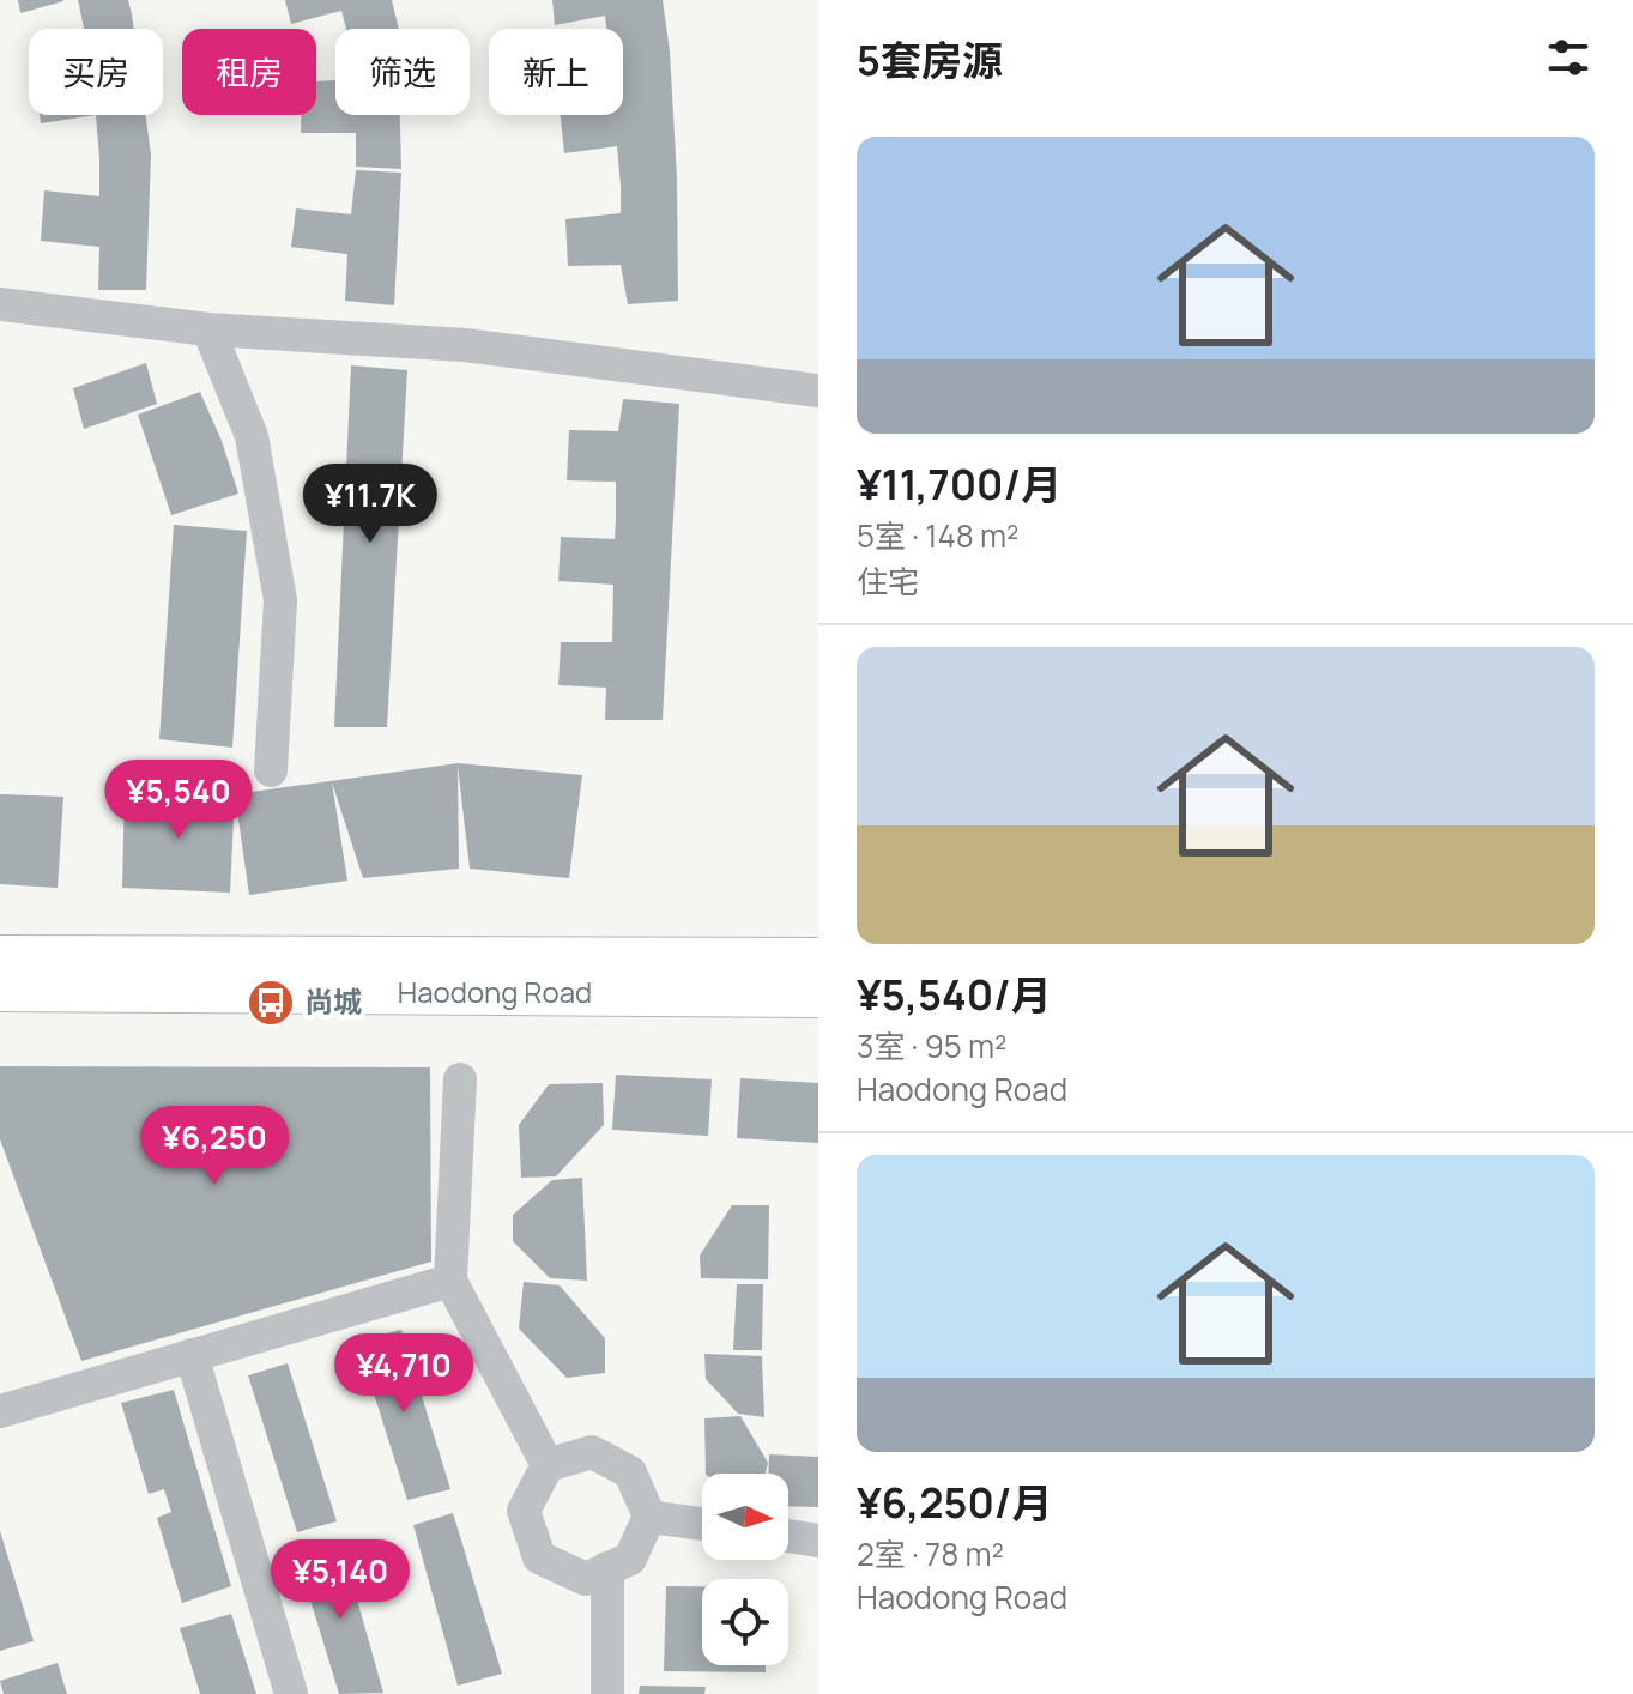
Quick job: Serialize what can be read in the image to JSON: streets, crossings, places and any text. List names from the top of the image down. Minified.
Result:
{"streets":{"main road":["Haodong Road"]},"places":{"bus stop":["尚城"]},"north":"right","page":{"heading":"5套房源","chip":["买房","租房","筛选","新上"],"list":[{"name":"¥11,700/月","note":"5室 · 148 m² · 住宅"},{"name":"¥5,540/月","note":"3室 · 95 m² · Haodong Road"},{"name":"¥6,250/月","note":"2室 · 78 m² · Haodong Road"}],"price":["¥11.7K","¥5,540","¥6,250","¥4,710","¥5,140"]}}
